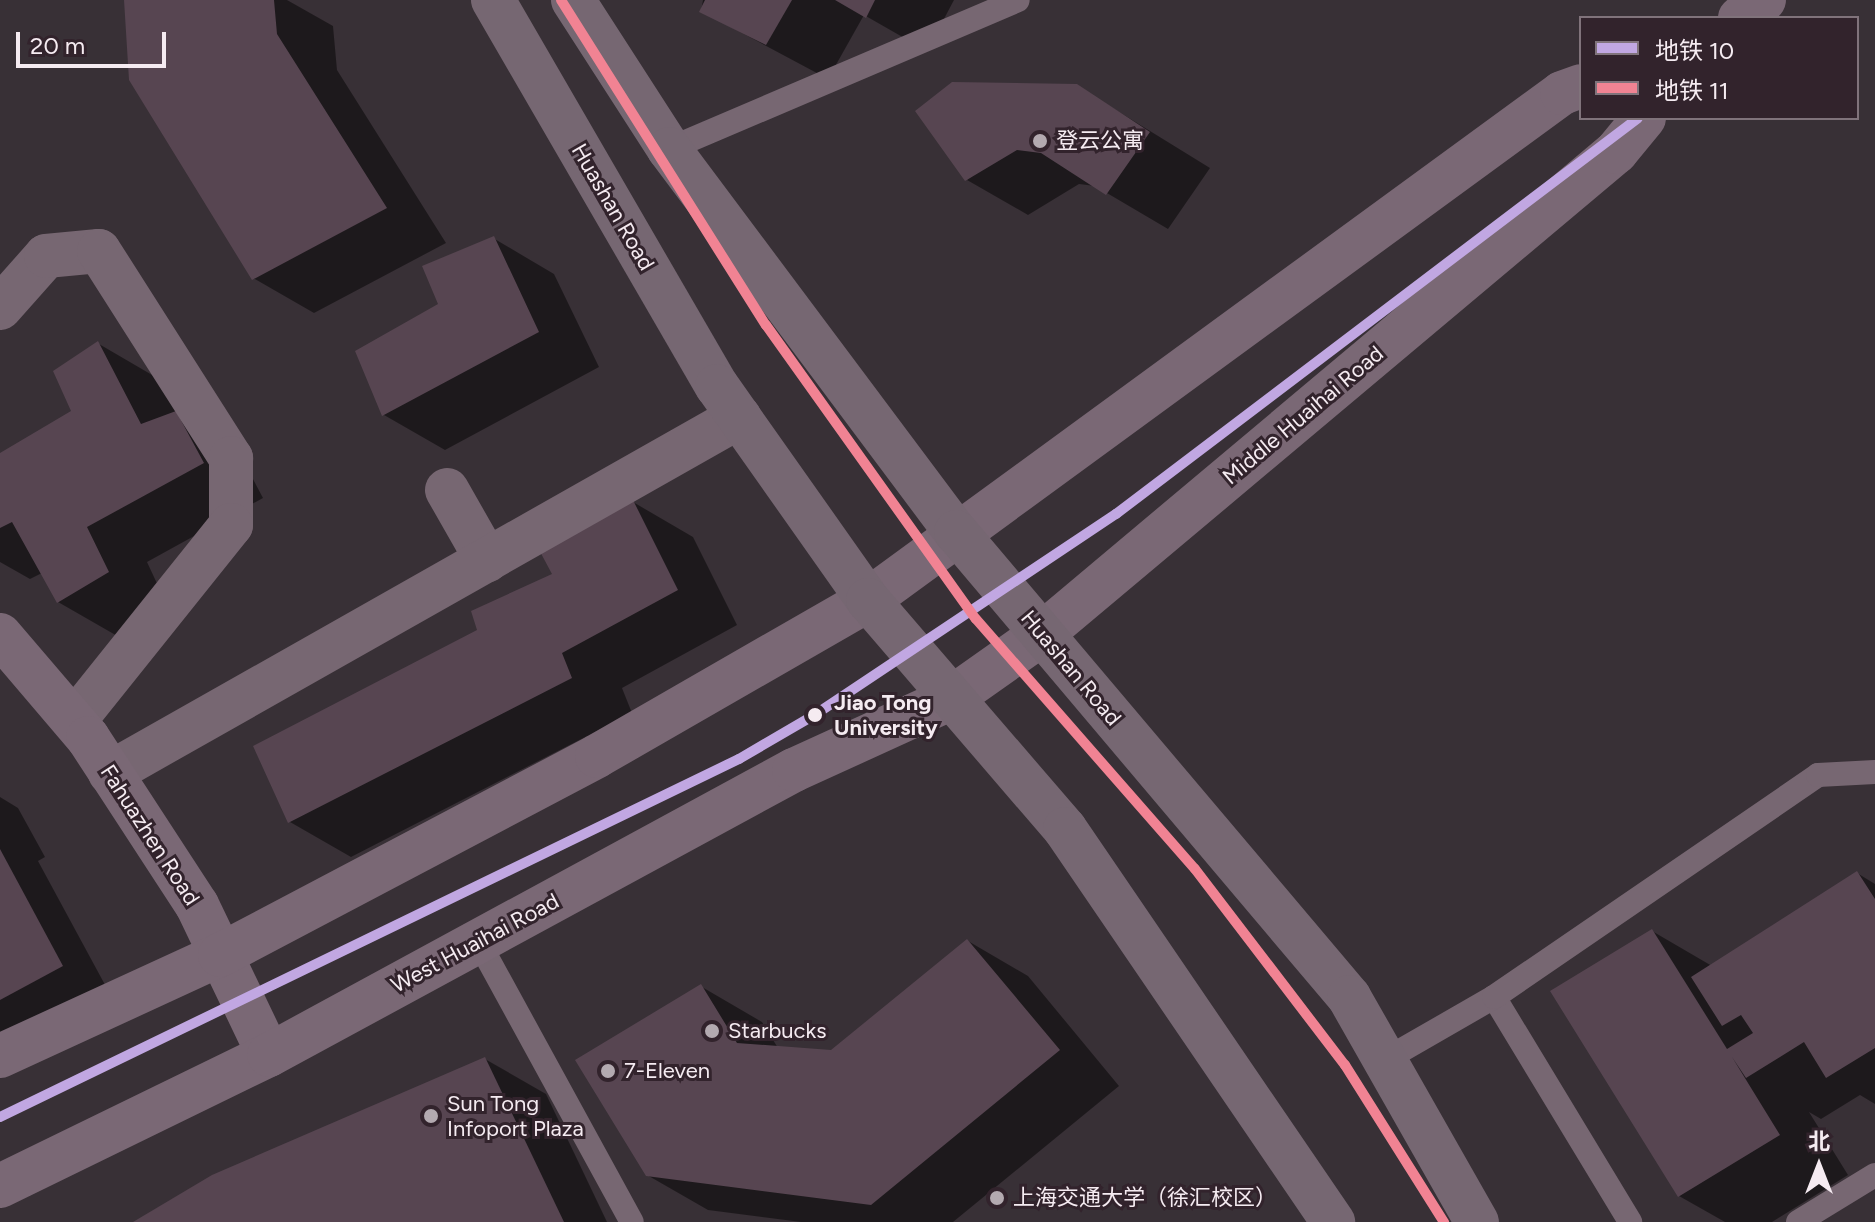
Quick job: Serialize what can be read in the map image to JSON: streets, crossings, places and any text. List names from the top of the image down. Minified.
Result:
{"streets":{"main road":["Huashan Road","Middle Huaihai Road","Fahuazhen Road","West Huaihai Road"]},"crossings":[["Huashan Road","Middle Huaihai Road"],["Huashan Road","West Huaihai Road"],["Middle Huaihai Road","West Huaihai Road"],["Fahuazhen Road","West Huaihai Road"]],"places":["登云公寓","Jiao Tong University","Starbucks","7-Eleven","Sun Tong Infoport Plaza","上海交通大学（徐汇校区）"],"lines":["metro line 11","metro line 10"],"legend":["地铁 10","地铁 11"],"scale_bar":"20 m","north":"top"}
